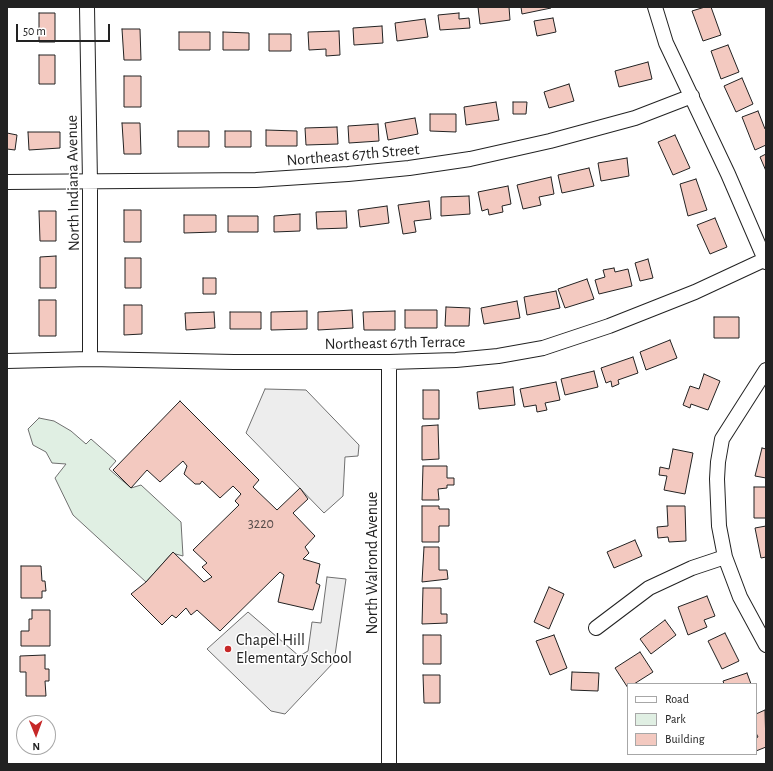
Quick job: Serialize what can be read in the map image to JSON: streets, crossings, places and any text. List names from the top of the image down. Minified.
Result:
{"streets":{"street":["Northeast 67th Street","North Indiana Avenue","Northeast 67th Terrace","North Walrond Avenue"]},"crossings":[["Northeast 67th Street","North Indiana Avenue"],["North Indiana Avenue","Northeast 67th Terrace"],["Northeast 67th Terrace","North Walrond Avenue"]],"places":["Chapel Hill Elementary School"],"house_numbers":["3220"],"legend":["Road","Park","Building"],"scale_bar":"50 m","north":"bottom"}
